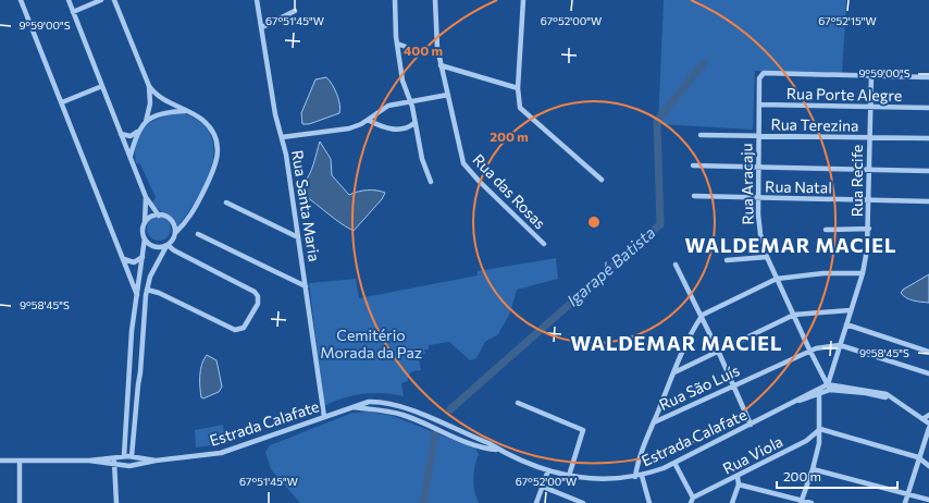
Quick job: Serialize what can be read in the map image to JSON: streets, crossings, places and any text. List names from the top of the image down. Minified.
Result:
{"streets":{"street":["Rua Porte Alegre","Rua Terezina","Rua Recife","Rua Aracaju","Rua Natal","Rua das Rosas","Rua Santa Maria","Rua São Luís","Estrada Calafate","Rua Viola"]},"crossings":[["Rua Porte Alegre","Rua Recife"],["Rua Porte Alegre","Rua Aracaju"],["Rua Terezina","Rua Recife"],["Rua Terezina","Rua Aracaju"],["Rua Recife","Rua Aracaju"],["Rua Recife","Rua Natal"],["Rua Recife","Rua São Luís"],["Rua Recife","Estrada Calafate"],["Rua Aracaju","Rua Natal"],["Rua Aracaju","Rua São Luís"],["Rua Aracaju","Estrada Calafate"],["Rua Santa Maria","Estrada Calafate"]],"districts":["WALDEMAR MACIEL","WALDEMAR MACIEL"],"water":["Igarapé Batista"],"parks":["Cemitério Morada da Paz"],"scale_bar":"200 m","coordinates":["67°51'45\"W","67°52'00\"W","67°52'15\"W","9°59'00\"S","9°58'45\"S"],"rings":["400 m","200 m"]}
